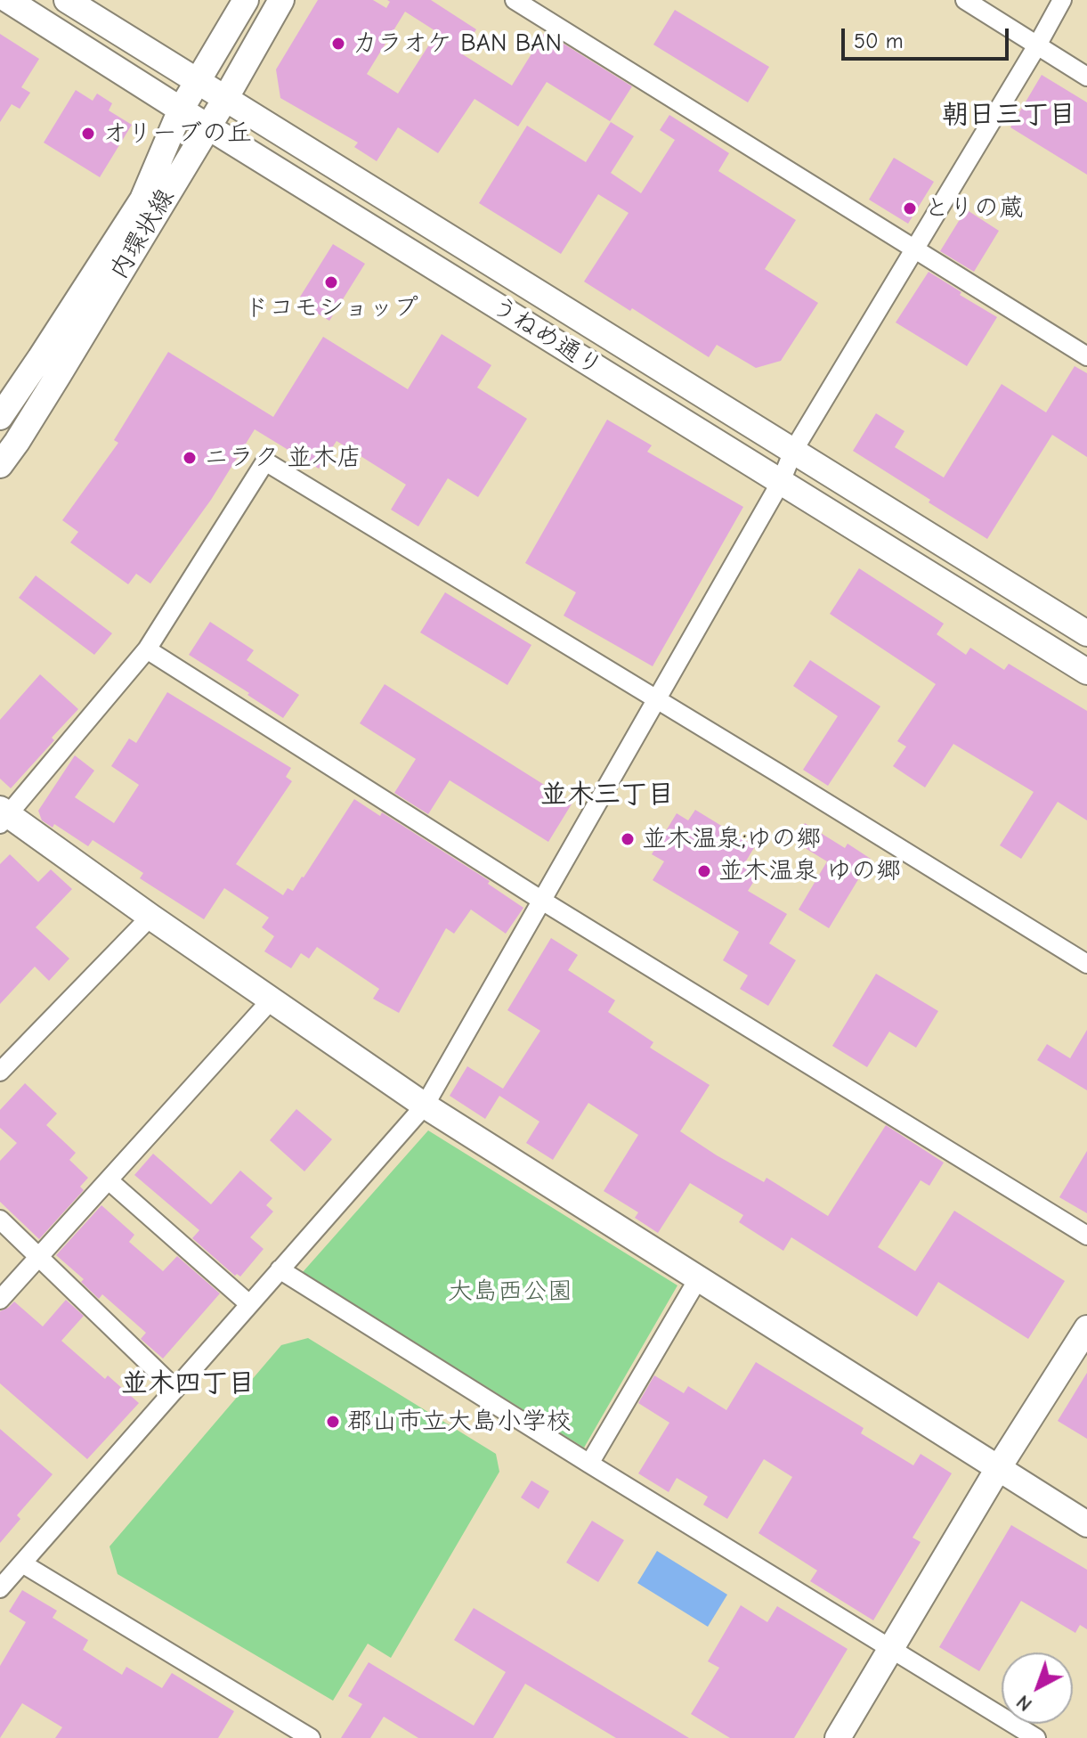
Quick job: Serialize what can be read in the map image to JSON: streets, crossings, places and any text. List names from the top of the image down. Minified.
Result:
{"streets":{"street":["内環状線","うねめ通り"]},"crossings":[["内環状線","うねめ通り"]],"districts":["朝日三丁目","並木三丁目","並木四丁目"],"parks":["大島西公園"],"places":["カラオケ BAN BAN","オリーブの丘","とりの蔵","ドコモショップ","ニラク 並木店","並木温泉;ゆの郷","並木温泉 ゆの郷","郡山市立大島小学校"],"scale_bar":"50 m","north":"bottom left"}
